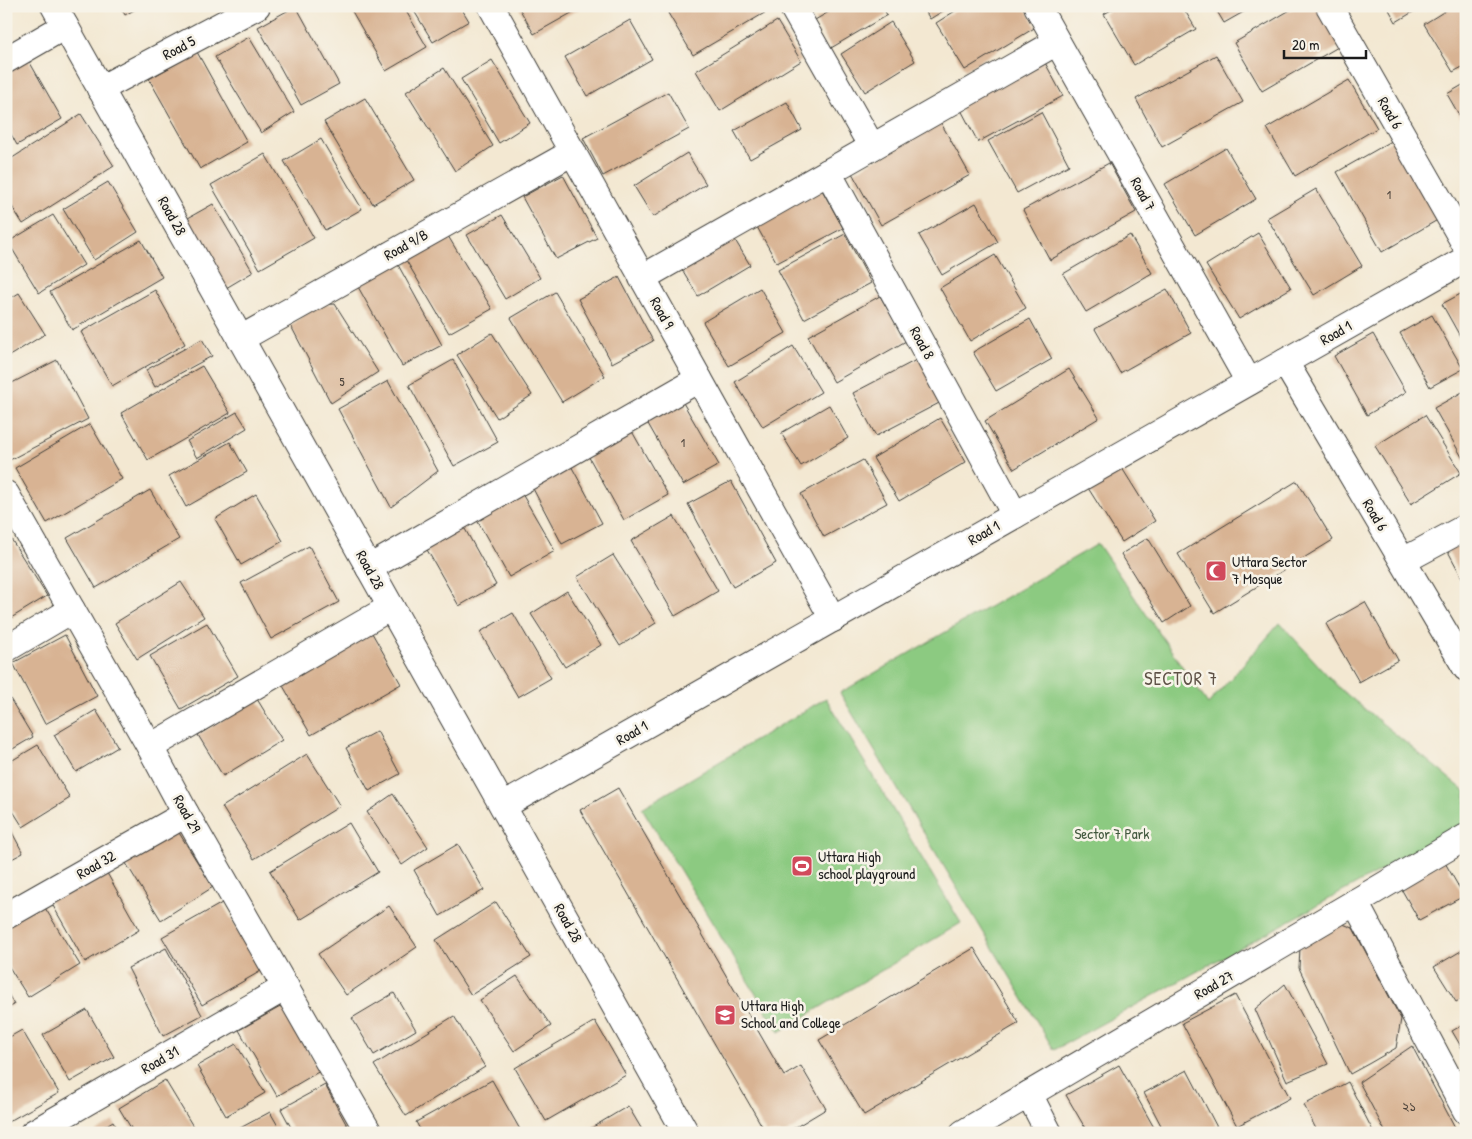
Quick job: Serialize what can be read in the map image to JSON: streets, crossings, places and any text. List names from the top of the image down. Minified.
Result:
{"streets":{"street":["Road 5","Road 6","Road 7","Road 28","Road 9/B","Road 9","Road 1","Road 8","Road 29","Road 32","Road 27","Road 31"]},"crossings":[["Road 5","Road 28"],["Road 6","Road 1"],["Road 7","Road 1"],["Road 28","Road 9/B"],["Road 28","Road 1"],["Road 9/B","Road 9"],["Road 9","Road 1"],["Road 1","Road 8"],["Road 29","Road 32"],["Road 29","Road 31"]],"districts":["SECTOR 7"],"parks":["Sector 7 Park"],"places":{"mosque":["Uttara Sector 7 Mosque"],"sports":["Uttara High school playground"],"school or university":["Uttara High School and College"]},"house_numbers":["1","5","1","২১"],"scale_bar":"20 m"}
